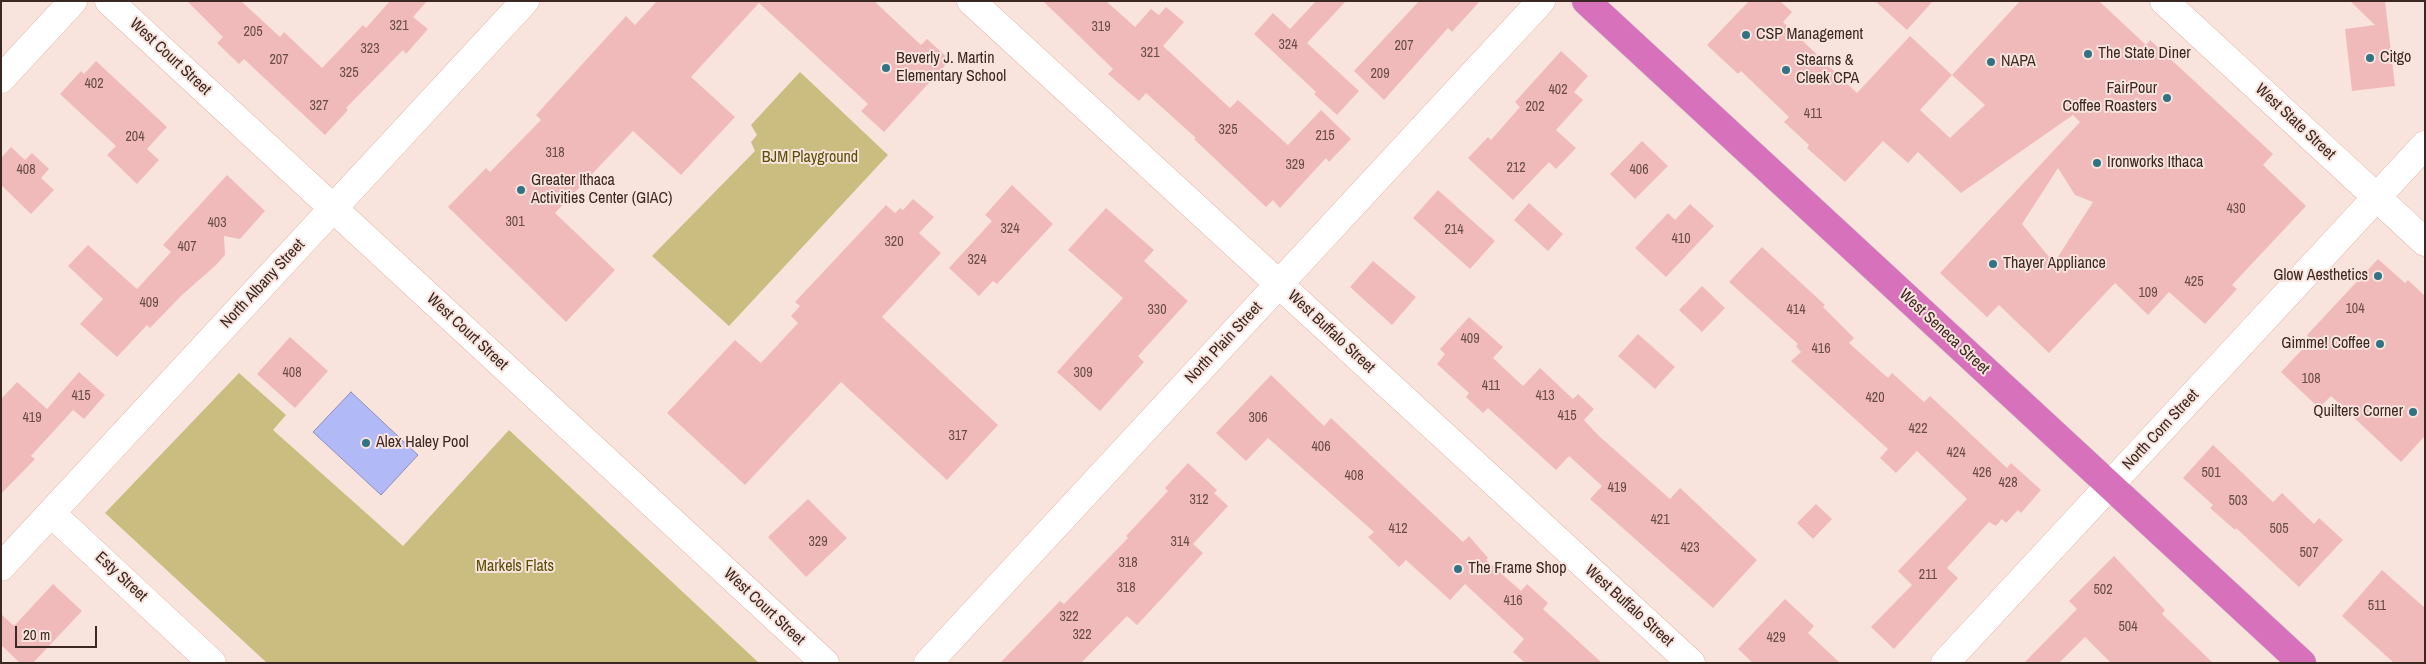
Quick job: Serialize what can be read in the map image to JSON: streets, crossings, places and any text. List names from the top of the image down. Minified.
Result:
{"streets":{"highway":["West Seneca Street"],"street":["West Court Street","West State Street","North Albany Street","West Buffalo Street","North Plain Street","North Corn Street","Esty Street"]},"crossings":[["West Court Street","North Albany Street"],["West State Street","North Corn Street"],["North Albany Street","Esty Street"],["West Buffalo Street","North Plain Street"],["West Seneca Street","North Corn Street"]],"parks":["BJM Playground","Markels Flats"],"places":["CSP Management","The State Diner","Citgo","NAPA","Beverly J. Martin Elementary School","Stearns & Cleek CPA","FairPour Coffee Roasters","Ironworks Ithaca","Greater Ithaca Activities Center (GIAC)","Thayer Appliance","Glow Aesthetics","Gimme! Coffee","Quilters Corner","Alex Haley Pool","The Frame Shop"],"house_numbers":["321","319","205","324","207","323","321","207","325","209","402","402","327","202","411","325","215","204","318","329","212","408","406","430","301","403","324","214","410","320","407","324","425","109","409","104","330","414","409","416","408","309","108","411","415","413","420","415","419","306","422","317","406","424","426","501","408","428","419","312","503","421","412","505","329","314","423","507","318","211","318","502","416","511","322","504","322","429"],"scale_bar":"20 m"}
